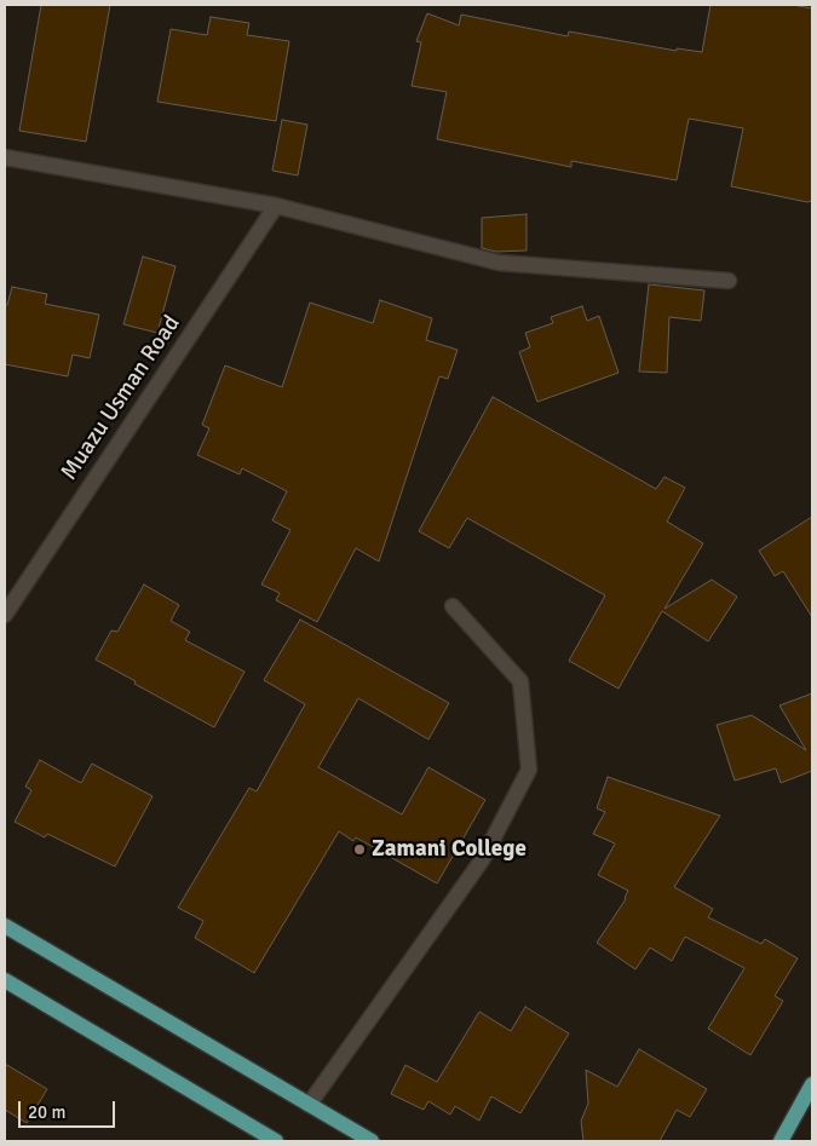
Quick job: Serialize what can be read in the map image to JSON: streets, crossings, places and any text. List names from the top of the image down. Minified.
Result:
{"streets":{"street":["Muazu Usman Road"]},"places":["Zamani College"],"scale_bar":"20 m"}
